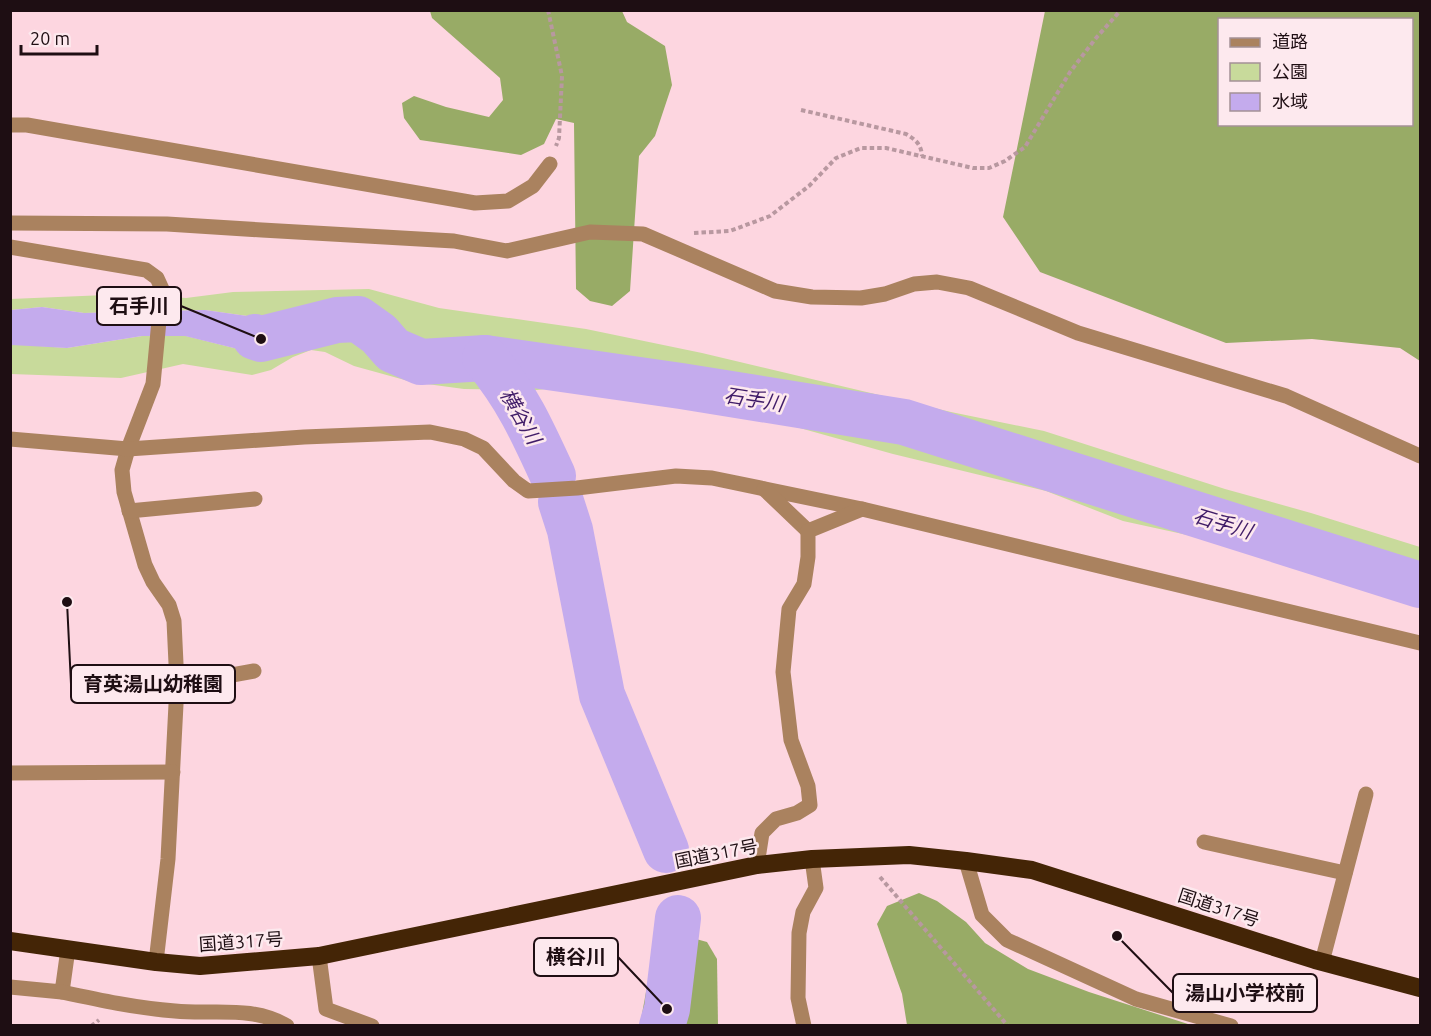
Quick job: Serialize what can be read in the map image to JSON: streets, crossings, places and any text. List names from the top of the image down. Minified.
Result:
{"streets":{"highway":["国道317号"]},"water":["石手川","横谷川"],"places":["石手川","育英湯山幼稚園","湯山小学校前","横谷川"],"legend":["道路","公園","水域"],"scale_bar":"20 m"}
